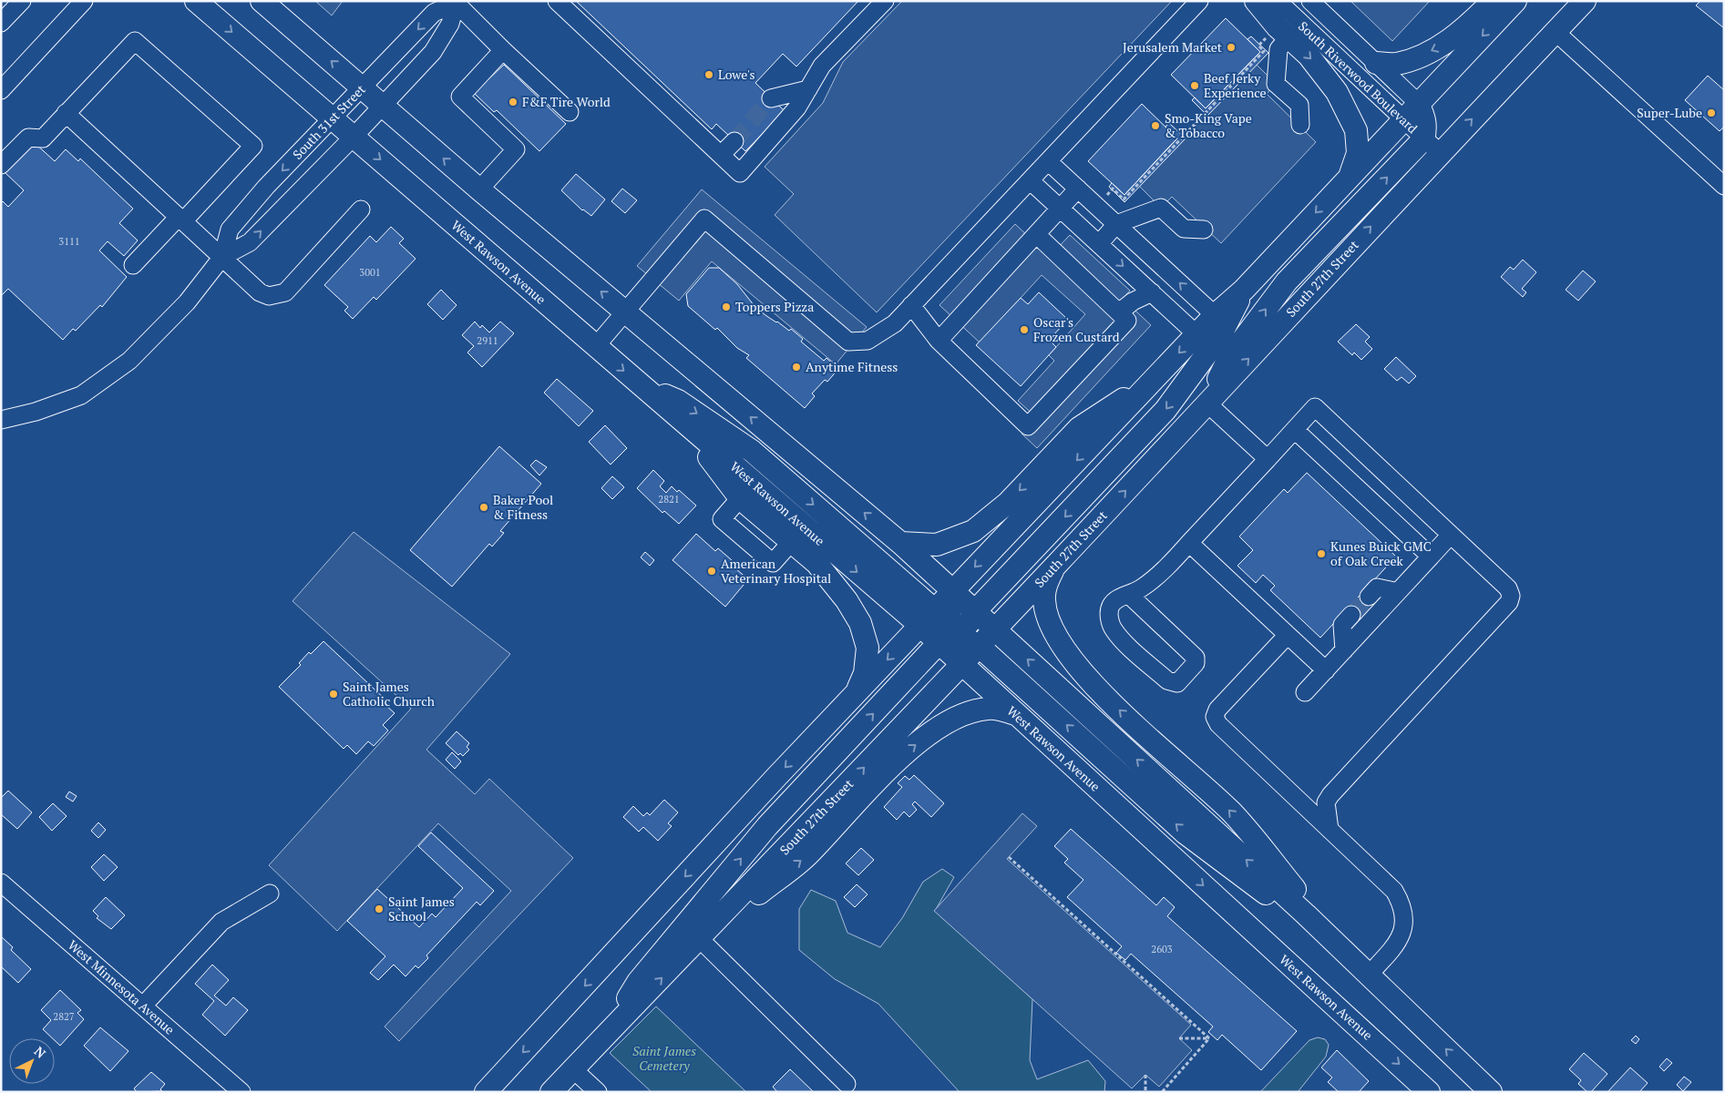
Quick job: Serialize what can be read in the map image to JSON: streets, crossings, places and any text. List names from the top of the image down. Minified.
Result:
{"streets":{"main road":["West Rawson Avenue","South 27th Street"],"street":["South Riverwood Boulevard","South 31st Street","West Minnesota Avenue"]},"crossings":[["South Riverwood Boulevard","South 27th Street"],["South 31st Street","West Rawson Avenue"],["West Rawson Avenue","South 27th Street"]],"parks":["Saint James Cemetery"],"places":["Jerusalem Market","Lowe's","Beef Jerky Experience","F&F Tire World","Super-Lube","Smo-King Vape & Tobacco","Toppers Pizza","Oscar's Frozen Custard","Anytime Fitness","Baker Pool & Fitness","Kunes Buick GMC of Oak Creek","American Veterinary Hospital","Saint James Catholic Church","Saint James School"],"house_numbers":["3111","3001","2911","2821","2603","2827"],"north":"top right"}
